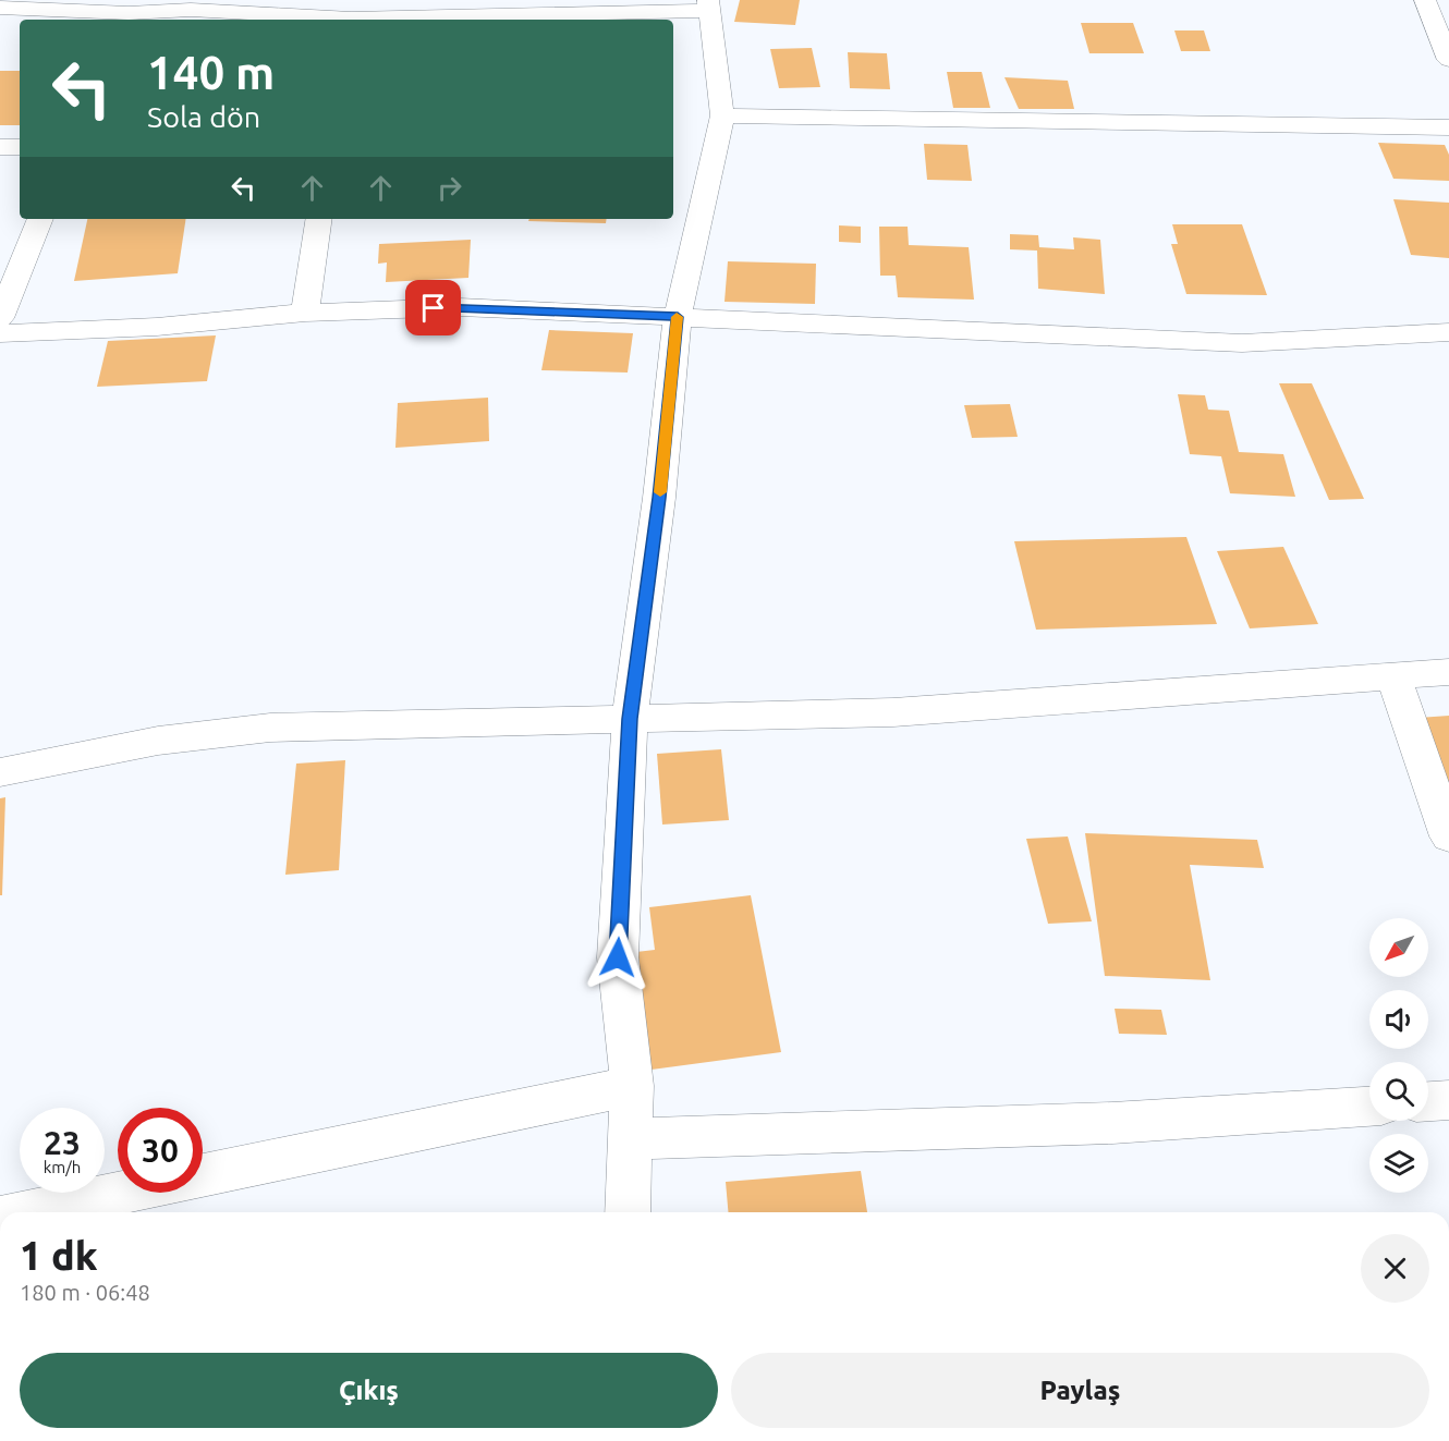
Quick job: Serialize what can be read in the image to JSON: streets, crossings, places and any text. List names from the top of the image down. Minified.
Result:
{"north":"bottom left","page":{"turn":["140 m","Sola dön"],"speed":"23 km/h","limit":"30","heading":["1 dk","180 m · 06:48"],"buttons":["Çıkış","Paylaş"]}}
